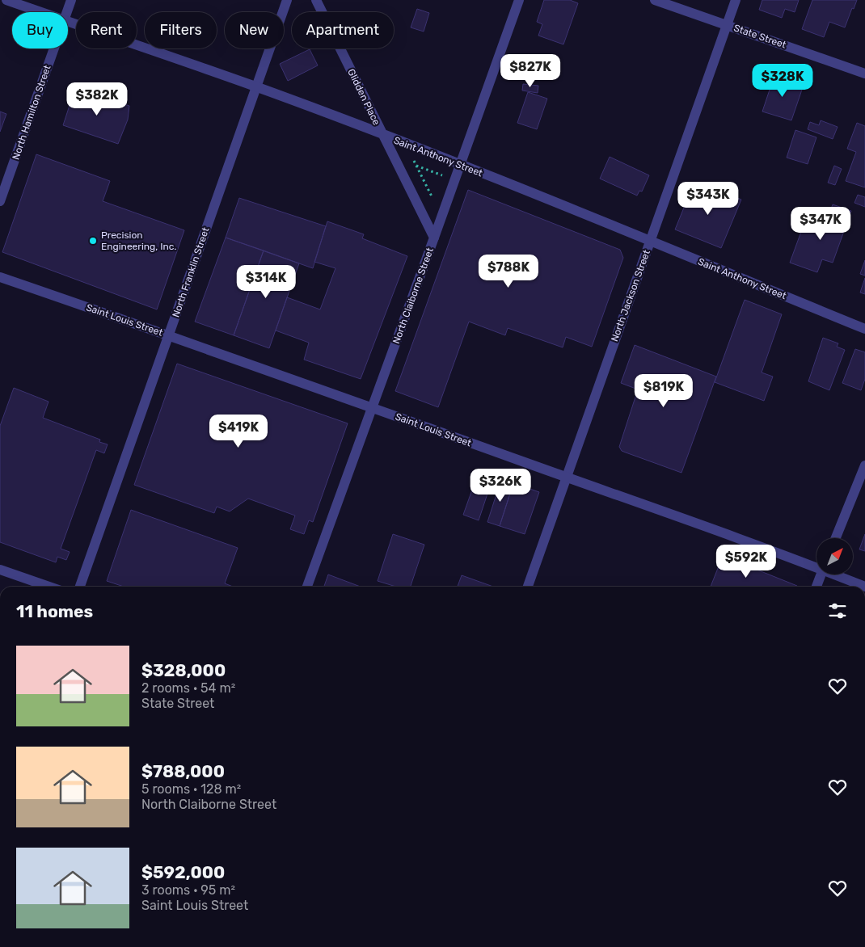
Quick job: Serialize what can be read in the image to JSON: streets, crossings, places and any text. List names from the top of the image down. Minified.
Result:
{"streets":{"street":["State Street","Glidden Place","North Hamilton Street","Saint Anthony Street","North Franklin Street","North Claiborne Street","North Jackson Street","Saint Louis Street"]},"crossings":[["State Street","North Jackson Street"],["Glidden Place","Saint Anthony Street"],["Glidden Place","North Claiborne Street"],["Saint Anthony Street","North Franklin Street"],["Saint Anthony Street","North Claiborne Street"],["Saint Anthony Street","North Jackson Street"],["North Franklin Street","Saint Louis Street"],["North Claiborne Street","Saint Louis Street"],["North Jackson Street","Saint Louis Street"]],"places":["Precision Engineering, Inc."],"north":"top right","page":{"chip":["Buy","Rent","Filters","New","Apartment"],"price":["$827K","$328K","$382K","$343K","$347K","$788K","$314K","$819K","$419K","$326K","$592K"],"heading":"11 homes","list":[{"name":"$328,000","note":"2 rooms · 54 m² · State Street"},{"name":"$788,000","note":"5 rooms · 128 m² · North Claiborne Street"},{"name":"$592,000","note":"3 rooms · 95 m² · Saint Louis Street"}]}}
